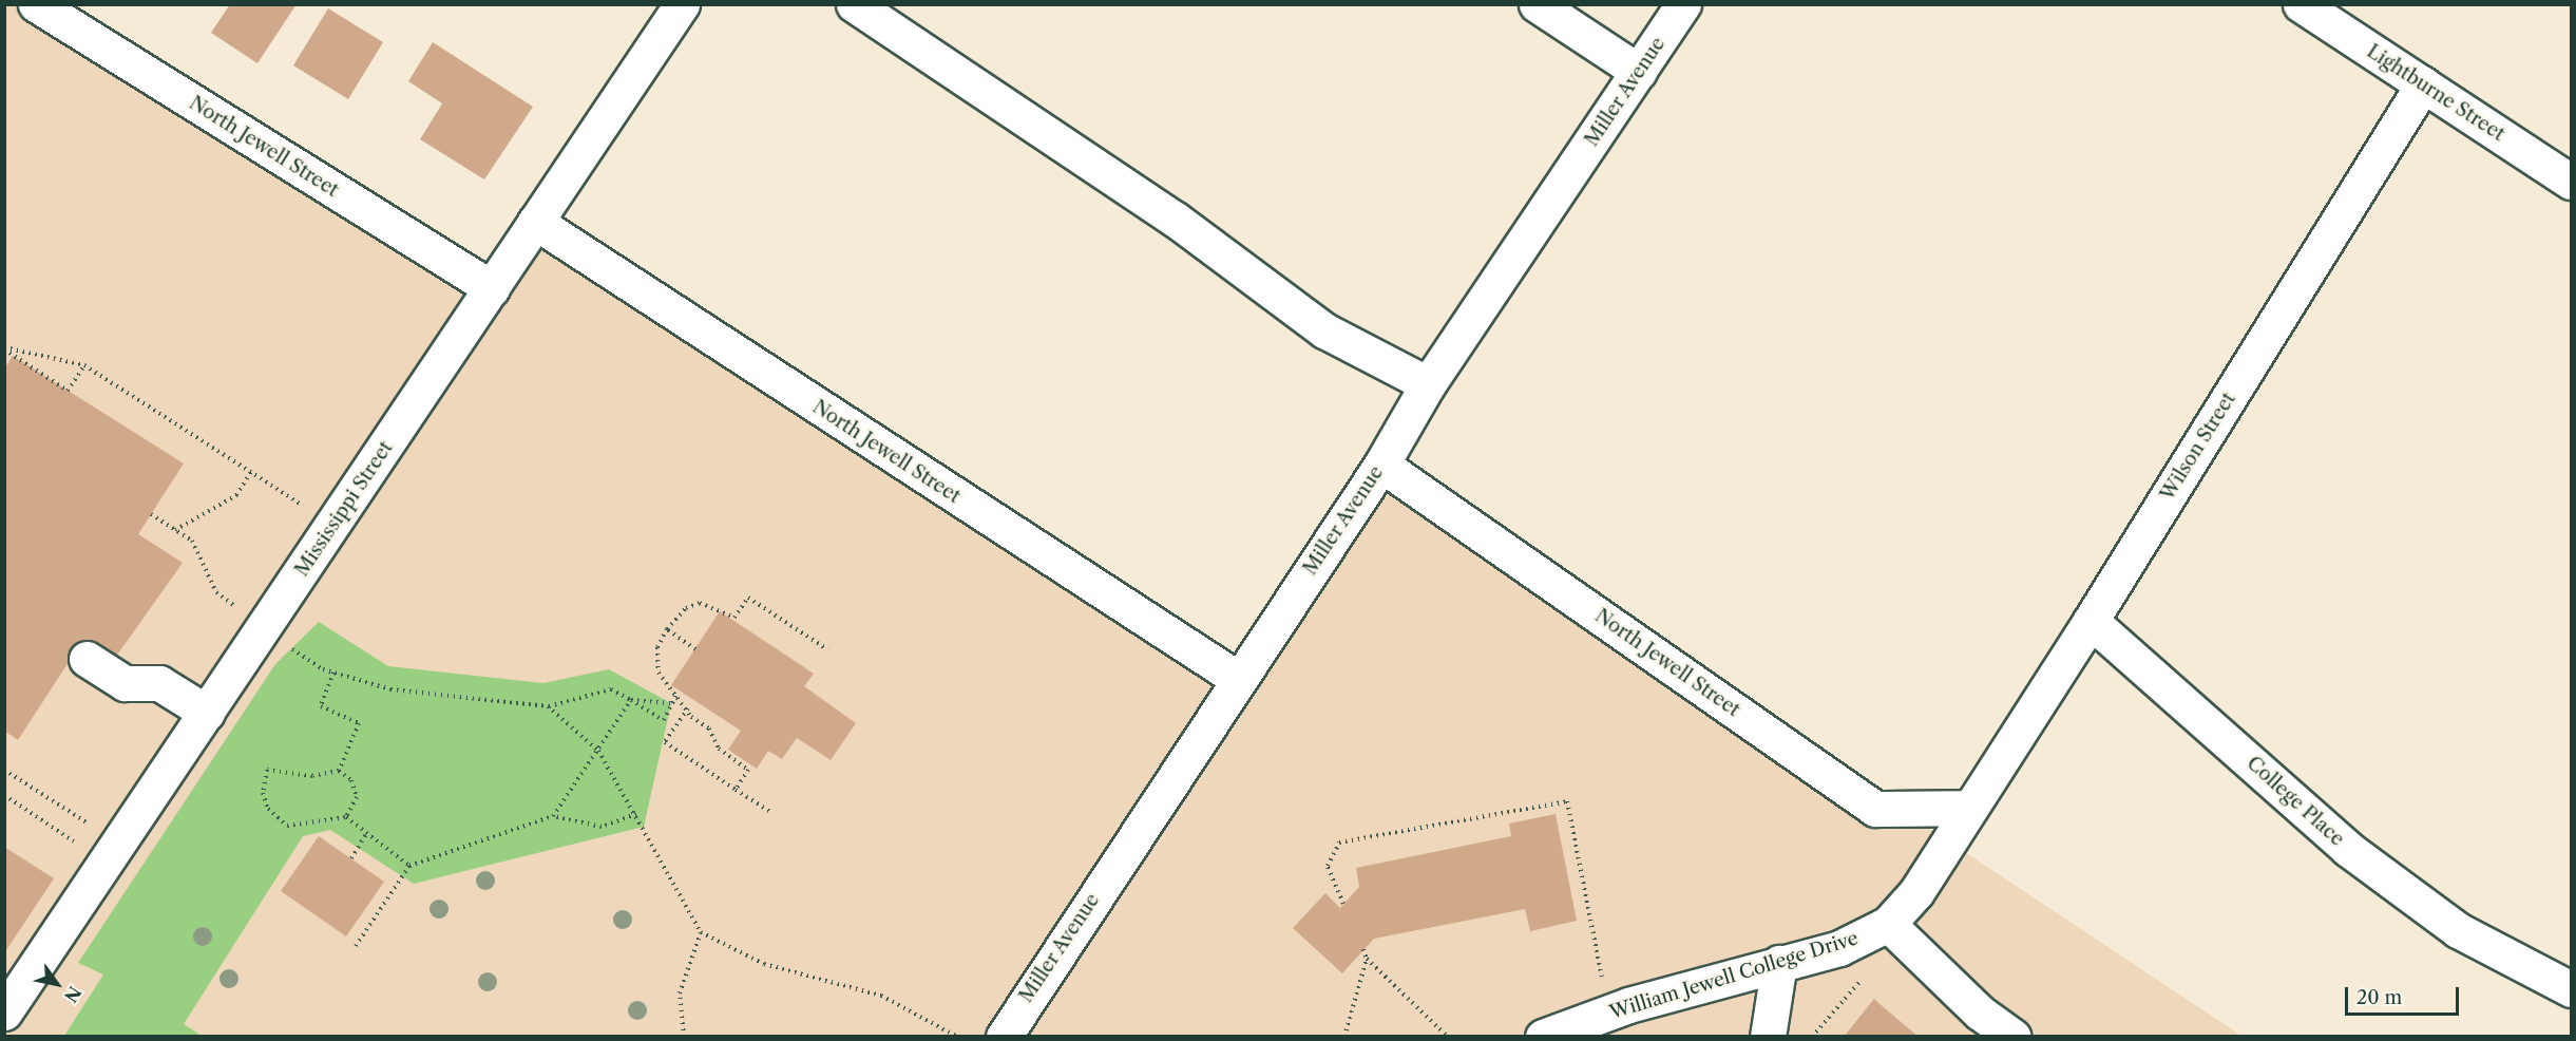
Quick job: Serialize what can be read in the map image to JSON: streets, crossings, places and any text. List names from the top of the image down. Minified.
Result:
{"streets":{"street":["Miller Avenue","Lightburne Street","North Jewell Street","Wilson Street","Mississippi Street","College Place","William Jewell College Drive"]},"crossings":[["Miller Avenue","North Jewell Street"],["Lightburne Street","Wilson Street"],["North Jewell Street","Wilson Street"],["North Jewell Street","Mississippi Street"],["North Jewell Street","William Jewell College Drive"],["Wilson Street","College Place"],["Wilson Street","William Jewell College Drive"]],"scale_bar":"20 m","north":"bottom right"}
